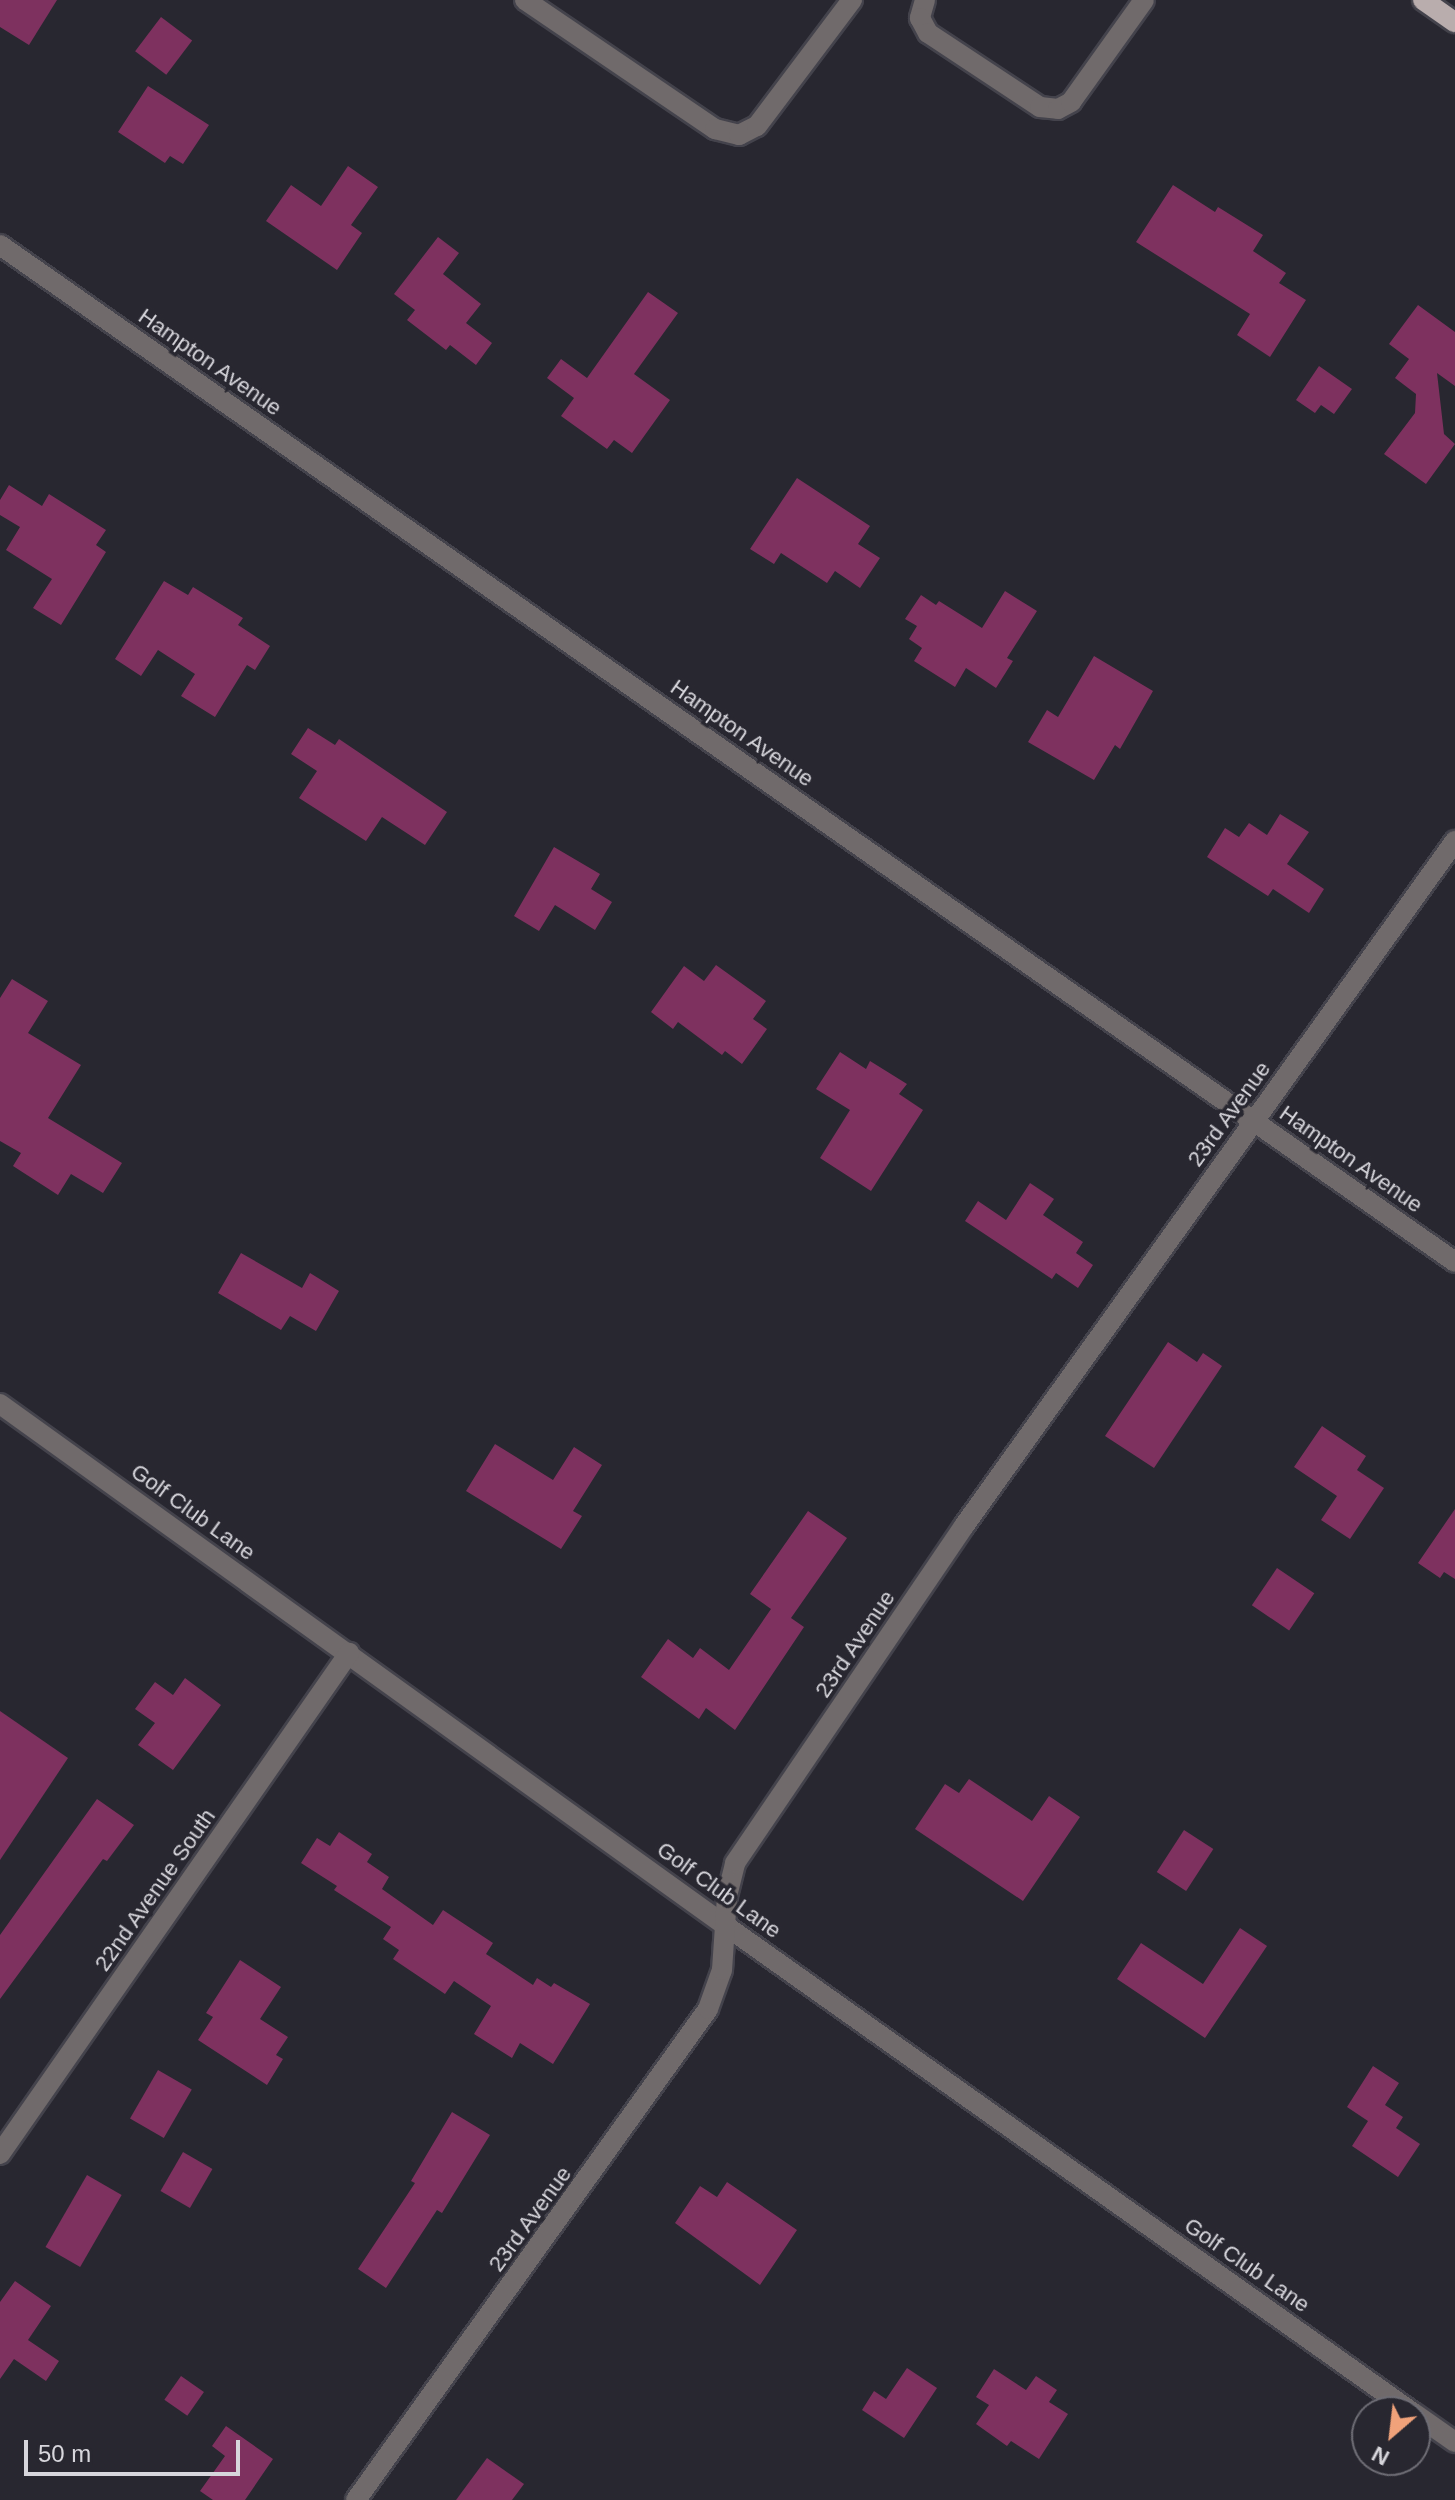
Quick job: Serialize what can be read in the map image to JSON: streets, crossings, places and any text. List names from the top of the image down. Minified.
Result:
{"streets":{"street":["Hampton Avenue","23rd Avenue","Golf Club Lane","22nd Avenue South"]},"crossings":[["Hampton Avenue","23rd Avenue"],["23rd Avenue","Golf Club Lane"],["Golf Club Lane","22nd Avenue South"]],"scale_bar":"50 m","north":"bottom left"}
